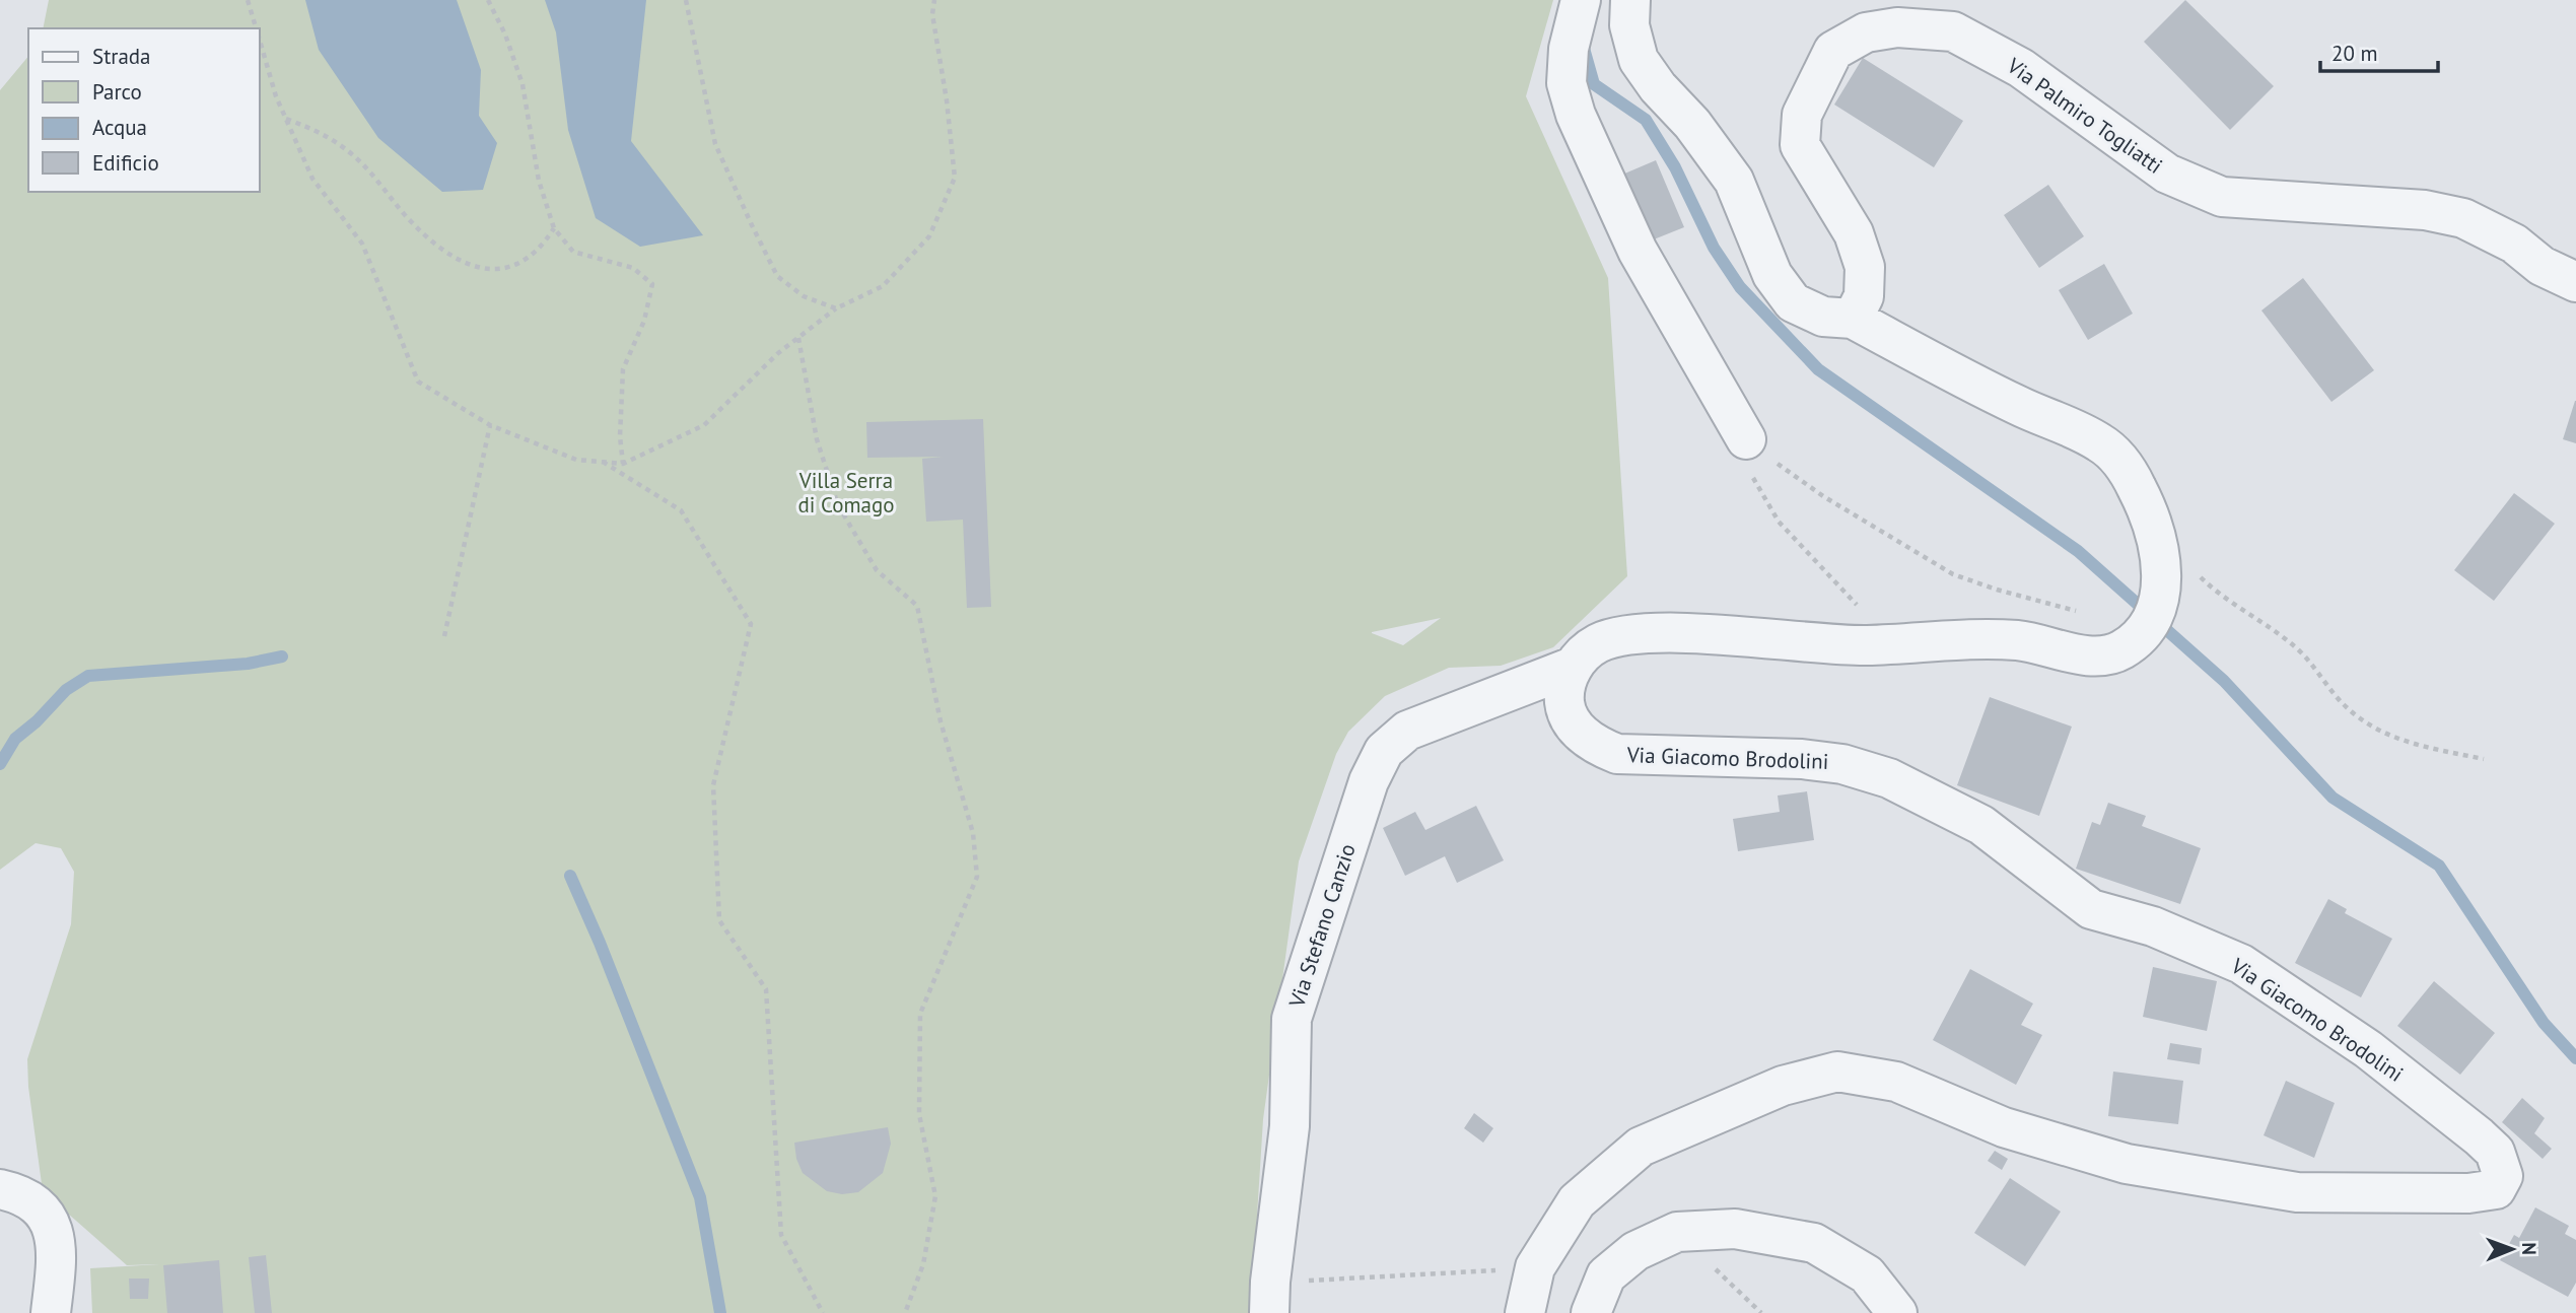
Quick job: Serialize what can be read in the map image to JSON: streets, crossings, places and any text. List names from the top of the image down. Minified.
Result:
{"streets":{"street":["Via Palmiro Togliatti","Via Giacomo Brodolini","Via Stefano Canzio"]},"crossings":[["Via Giacomo Brodolini","Via Stefano Canzio"]],"parks":["Villa Serra di Comago"],"legend":["Strada","Parco","Acqua","Edificio"],"scale_bar":"20 m","north":"right"}
